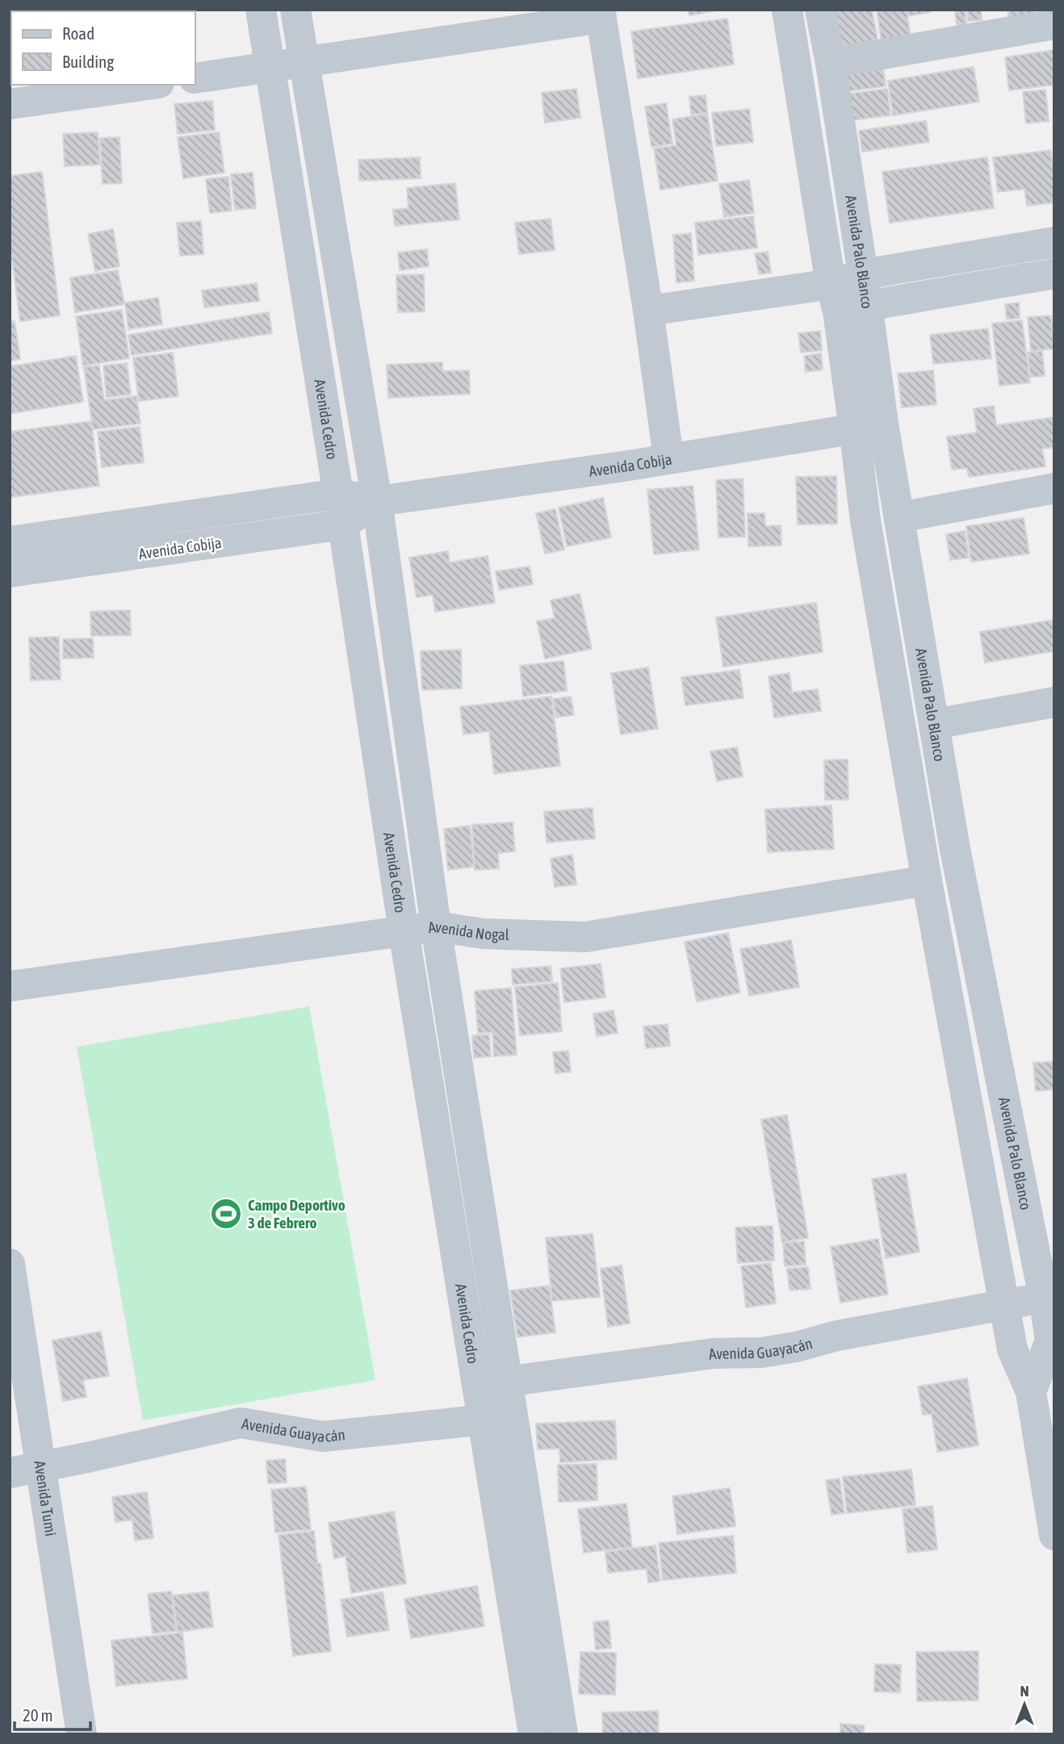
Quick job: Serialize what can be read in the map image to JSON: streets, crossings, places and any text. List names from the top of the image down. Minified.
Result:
{"streets":{"street":["Avenida Palo Blanco","Avenida Cedro","Avenida Cobija","Avenida Nogal","Avenida Guayacán","Avenida Tumi"]},"crossings":[["Avenida Palo Blanco","Avenida Cobija"],["Avenida Palo Blanco","Avenida Nogal"],["Avenida Palo Blanco","Avenida Guayacán"],["Avenida Cedro","Avenida Cobija"],["Avenida Cedro","Avenida Nogal"],["Avenida Cedro","Avenida Guayacán"],["Avenida Guayacán","Avenida Tumi"]],"places":{"sports":["Campo Deportivo 3 de Febrero"]},"legend":["Road","Building"],"scale_bar":"20 m","north":"top"}
